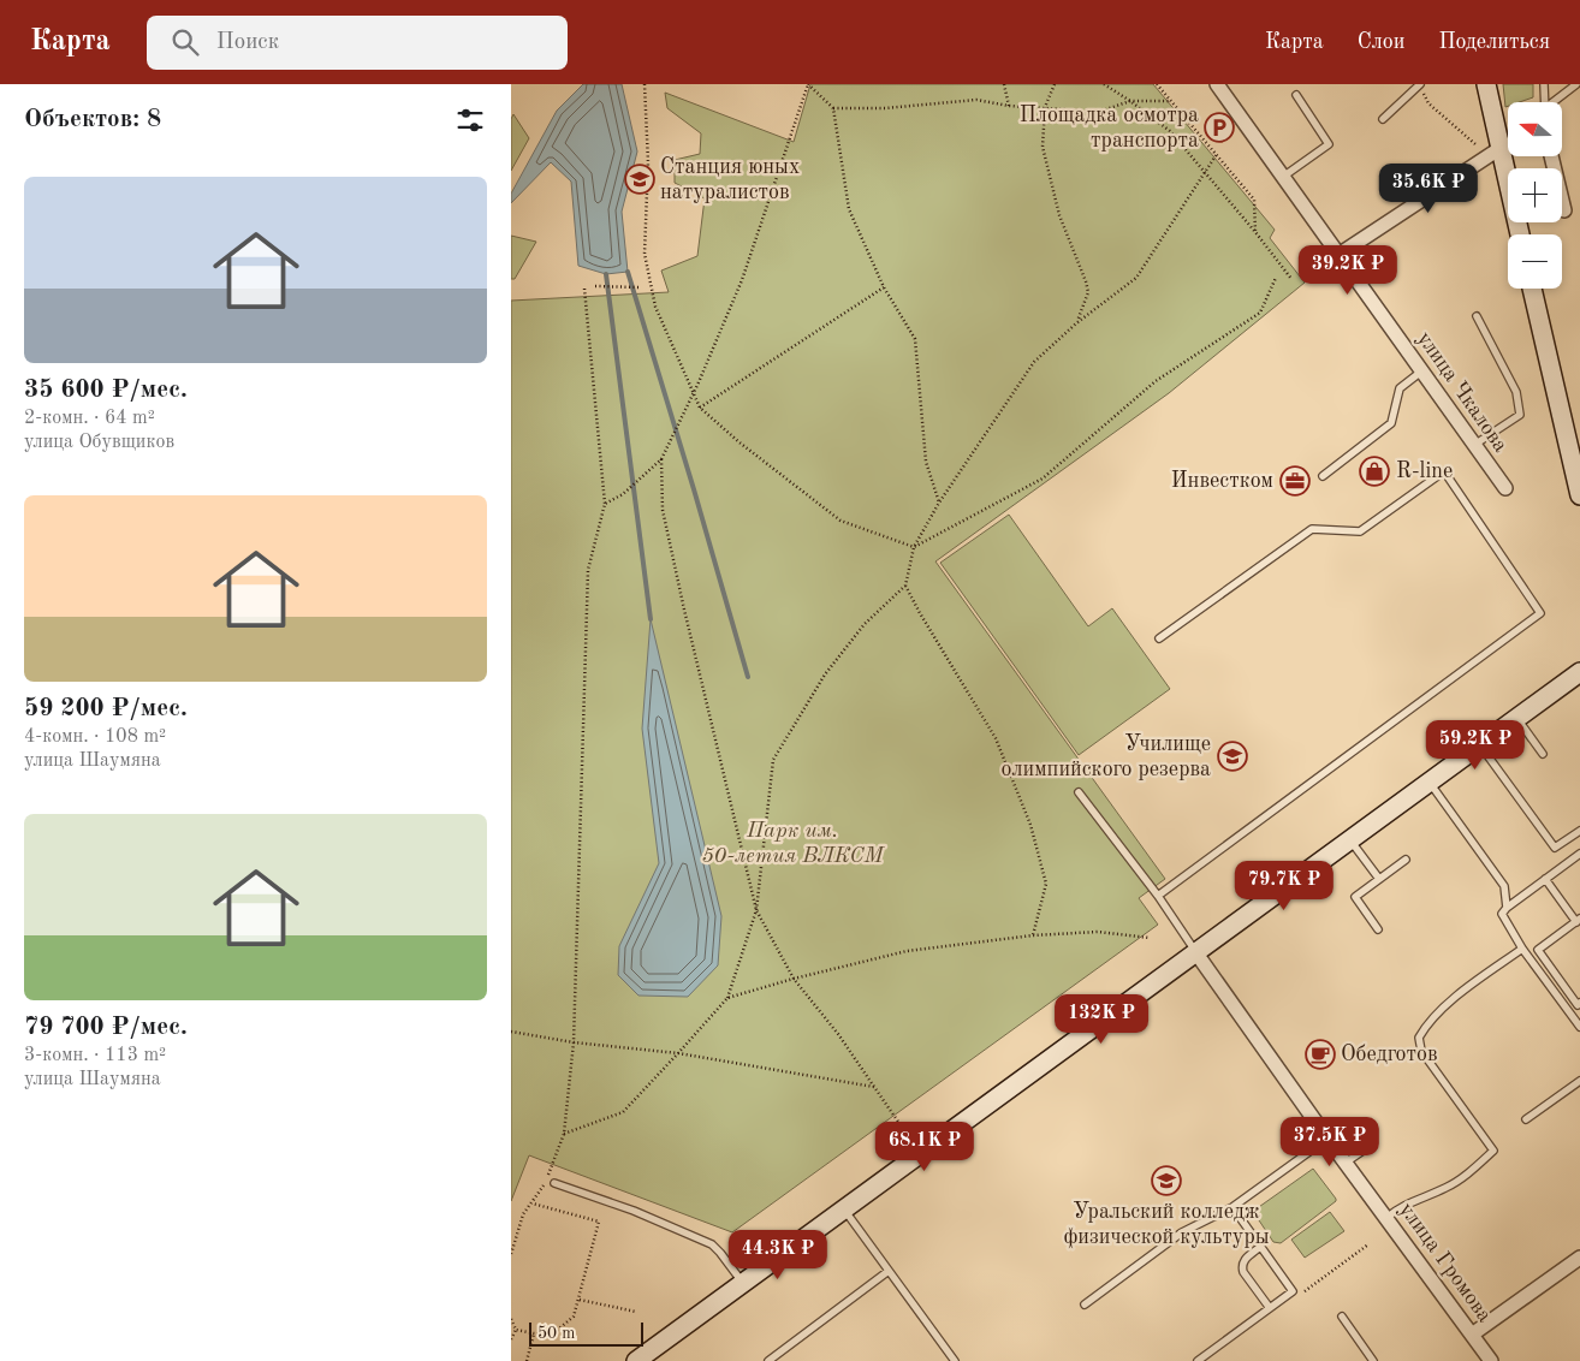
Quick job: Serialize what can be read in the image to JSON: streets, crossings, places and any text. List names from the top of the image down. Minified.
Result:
{"streets":{"street":["улица Чкалова","улица Громова"]},"parks":["Парк им. 50-летия ВЛКСМ"],"places":{"parking":["Площадка осмотра транспорта"],"school or university":["Станция юных натуралистов","Училище олимпийского резерва","Уральский колледж физической культуры"],"shop":["R-line"],"office":["Инвестком"],"cafe":["Обедготов"]},"scale_bar":"50 m","north":"left","page":{"header":"Карта","search":"Поиск","nav":["Карта","Слои","Поделиться"],"heading":"Объектов: 8","map_buttons":["+","−"],"list":[{"name":"35 600 ₽/мес.","note":"2-комн. · 64 m² · улица Обувщиков"},{"name":"59 200 ₽/мес.","note":"4-комн. · 108 m² · улица Шаумяна"},{"name":"79 700 ₽/мес.","note":"3-комн. · 113 m² · улица Шаумяна"}],"price":["35.6K ₽","39.2K ₽","59.2K ₽","79.7K ₽","132K ₽","37.5K ₽","68.1K ₽","44.3K ₽"],"scale":"50 m"}}
